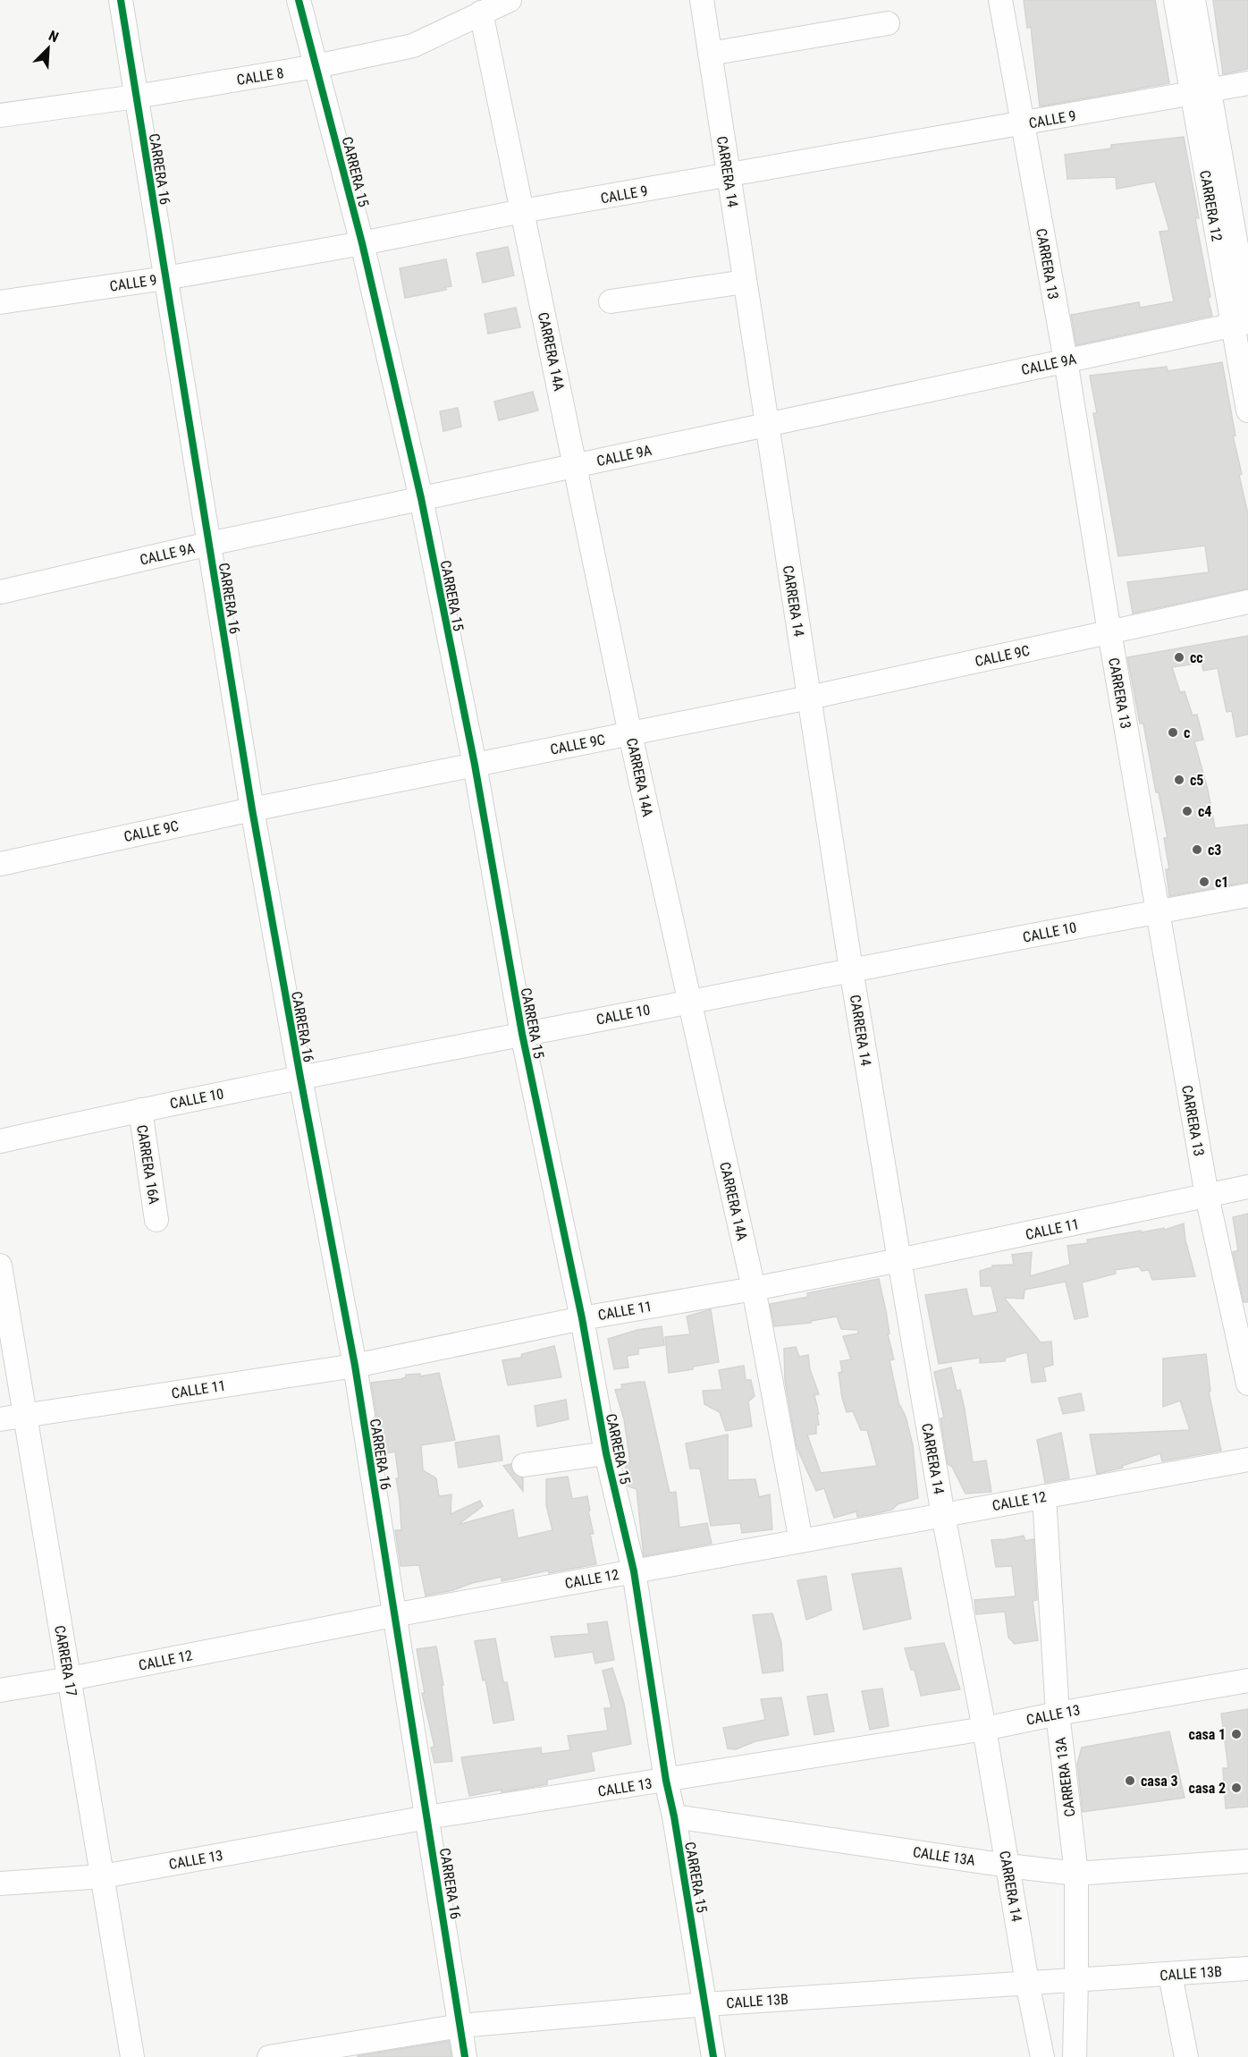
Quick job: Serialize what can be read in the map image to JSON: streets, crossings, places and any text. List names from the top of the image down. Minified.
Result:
{"streets":{"street":["CALLE 8","CALLE 9","CARRERA 16","CARRERA 15","CARRERA 14","CARRERA 12","CARRERA 13","CARRERA 14A","CALLE 9A","CALLE 9C","CALLE 10","CARRERA 16A","CALLE 11","CALLE 12","CARRERA 17","CALLE 13","CARRERA 13A","CALLE 13A","CALLE 13B"]},"crossings":[["CALLE 8","CARRERA 16"],["CALLE 8","CARRERA 15"],["CALLE 8","CARRERA 14A"],["CALLE 9","CARRERA 16"],["CALLE 9","CARRERA 15"],["CALLE 9","CARRERA 14"],["CALLE 9","CARRERA 12"],["CALLE 9","CARRERA 13"],["CALLE 9","CARRERA 14A"],["CARRERA 16","CALLE 9A"],["CARRERA 16","CALLE 9C"],["CARRERA 16","CALLE 10"],["CARRERA 16","CALLE 11"],["CARRERA 16","CALLE 12"],["CARRERA 16","CALLE 13"],["CARRERA 16","CALLE 13B"],["CARRERA 15","CALLE 9A"],["CARRERA 15","CALLE 9C"],["CARRERA 15","CALLE 10"],["CARRERA 15","CALLE 11"],["CARRERA 15","CALLE 12"],["CARRERA 15","CALLE 13"],["CARRERA 15","CALLE 13A"],["CARRERA 15","CALLE 13B"],["CARRERA 14","CALLE 9A"],["CARRERA 14","CALLE 9C"],["CARRERA 14","CALLE 10"],["CARRERA 14","CALLE 11"],["CARRERA 14","CALLE 12"],["CARRERA 14","CALLE 13"],["CARRERA 14","CALLE 13A"],["CARRERA 14","CALLE 13B"],["CARRERA 12","CALLE 9A"],["CARRERA 13","CALLE 9A"],["CARRERA 13","CALLE 9C"],["CARRERA 13","CALLE 10"],["CARRERA 13","CALLE 11"],["CARRERA 14A","CALLE 9A"],["CARRERA 14A","CALLE 9C"],["CARRERA 14A","CALLE 10"],["CARRERA 14A","CALLE 11"],["CARRERA 14A","CALLE 12"],["CALLE 10","CARRERA 16A"],["CALLE 11","CARRERA 17"],["CALLE 12","CARRERA 17"],["CALLE 12","CARRERA 13A"],["CARRERA 17","CALLE 13"],["CALLE 13","CARRERA 13A"],["CARRERA 13A","CALLE 13A"],["CARRERA 13A","CALLE 13B"]],"places":["cc","c","c5","c4","c3","c1","casa 1","casa 3","casa 2"],"north":"top right"}
